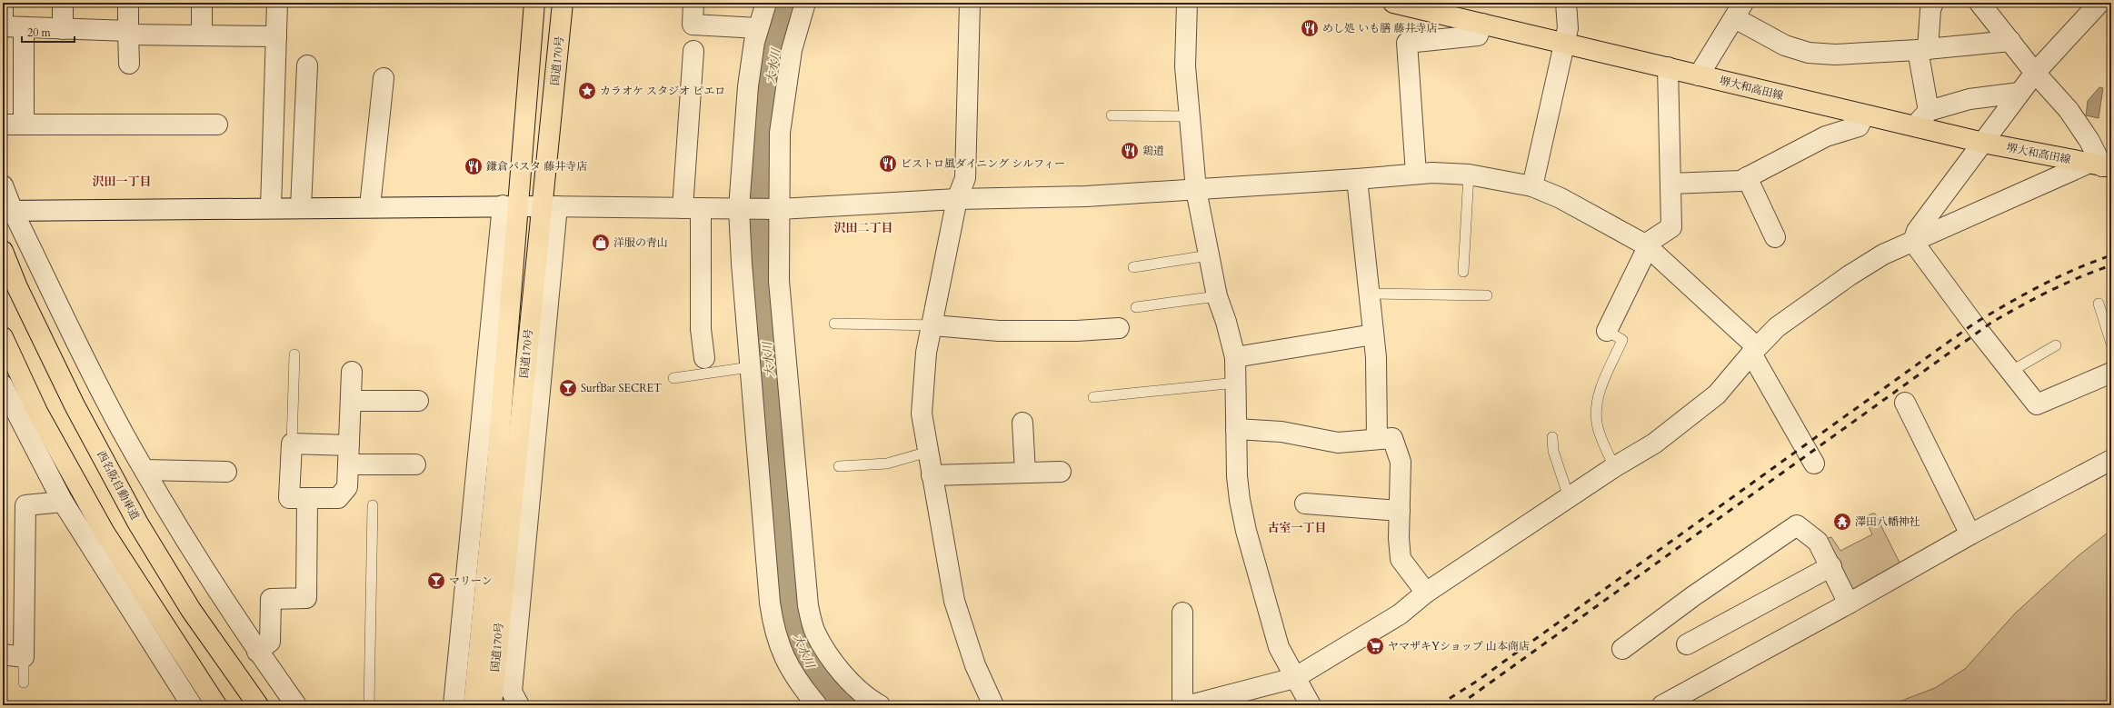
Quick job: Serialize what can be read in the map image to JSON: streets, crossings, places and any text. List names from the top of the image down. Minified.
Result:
{"streets":{"main road":["国道170号","堺大和高田線","西名阪自動車道"]},"districts":["沢田一丁目","沢田二丁目","古室一丁目"],"water":["大水川"],"places":{"restaurant":["めし処 いも膳 藤井寺店","鶏道","ビストロ風ダイニング シルフィー","鎌倉パスタ 藤井寺店"],"place":["カラオケ スタジオ ピエロ"],"shop":["洋服の青山"],"bar":["SurfBar SECRET","マリーン"],"temple":["澤田八幡神社"],"supermarket":["ヤマザキYショップ 山本商店"]},"scale_bar":"20 m"}
